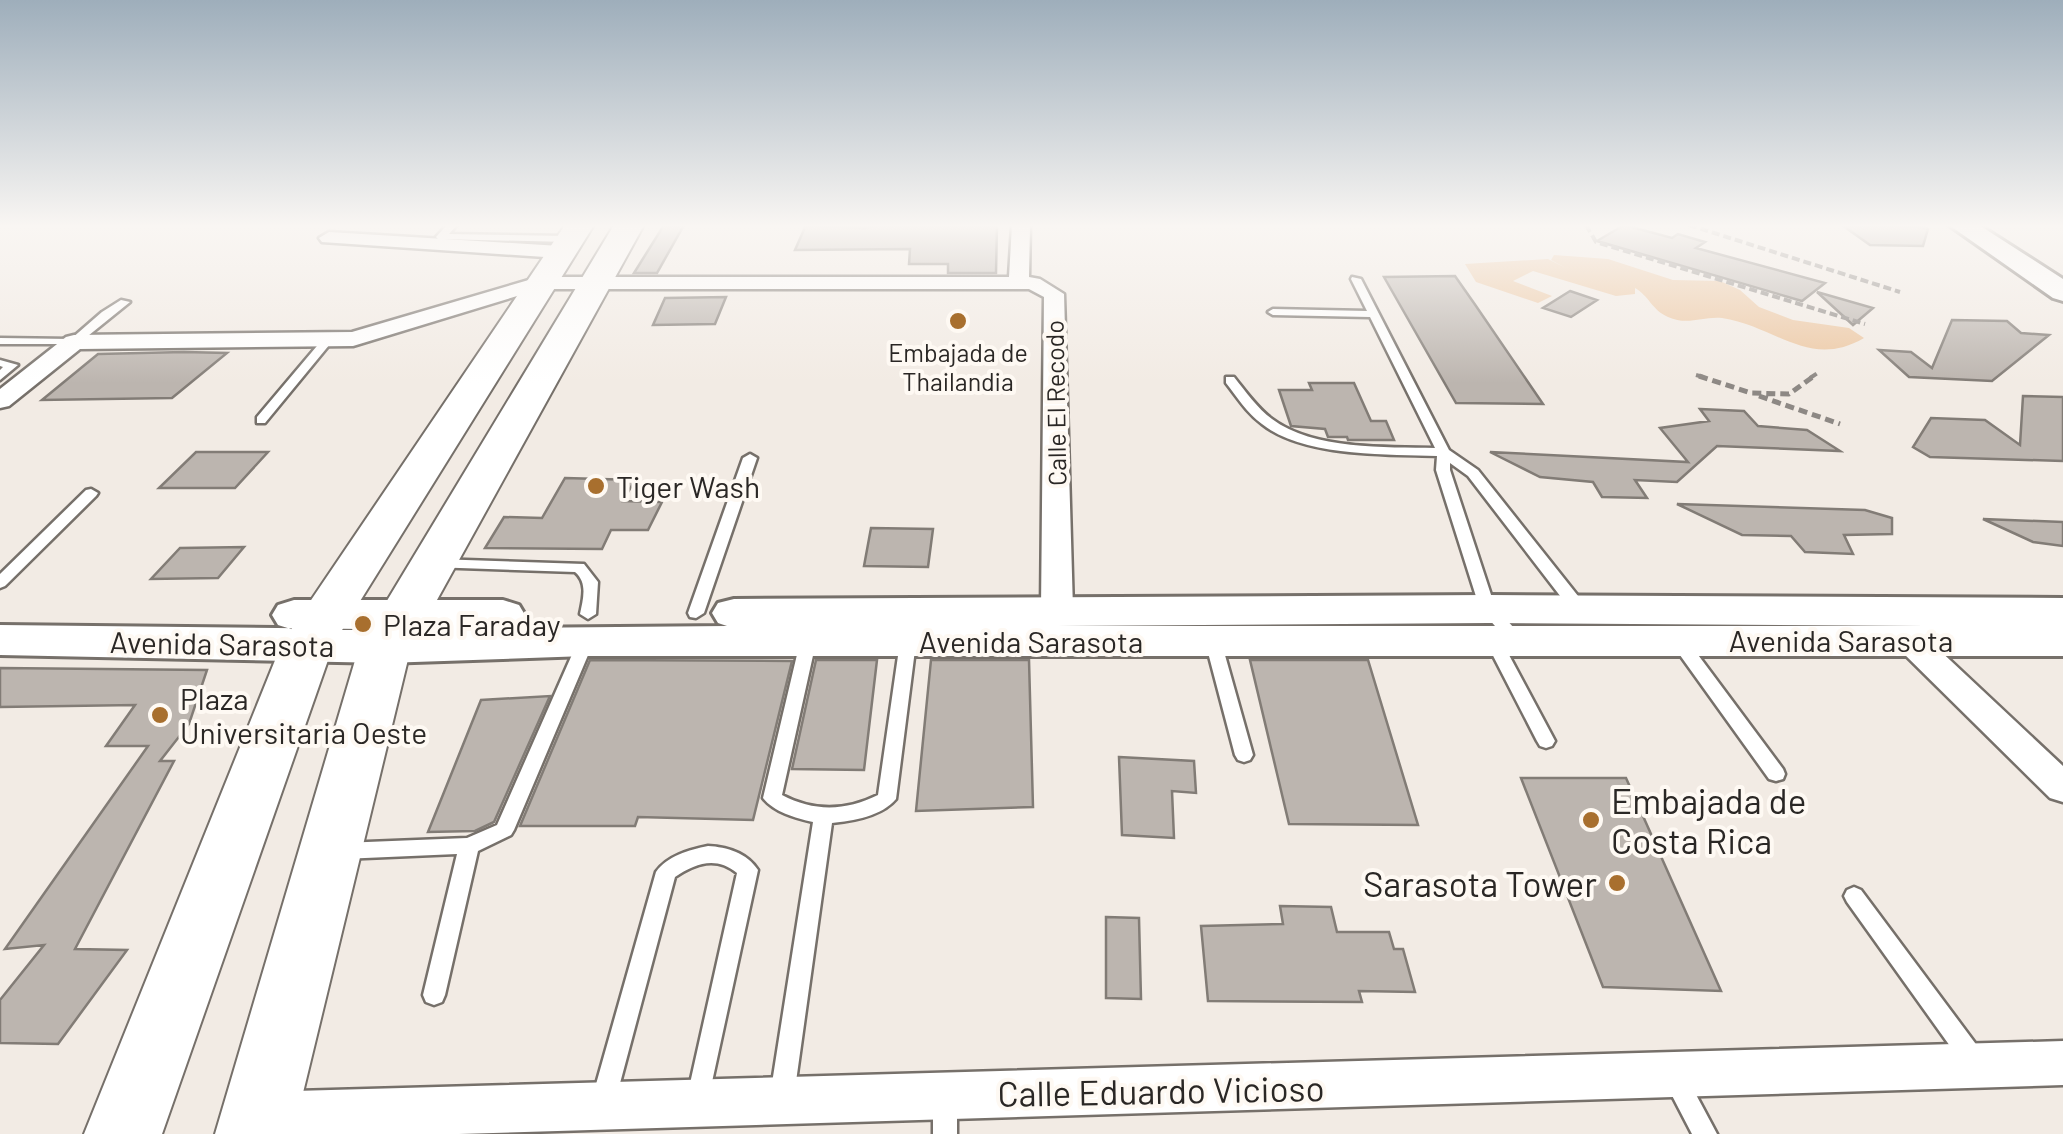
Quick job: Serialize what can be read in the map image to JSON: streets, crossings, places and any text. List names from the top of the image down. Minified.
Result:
{"streets":{"main road":["Avenida Sarasota"],"street":["Calle El Recodo","Calle Eduardo Vicioso"]},"crossings":[["Calle El Recodo","Avenida Sarasota"]],"places":["Embajada de Thailandia","Tiger Wash","Plaza Faraday","Plaza Universitaria Oeste","Embajada de Costa Rica","Sarasota Tower"]}
